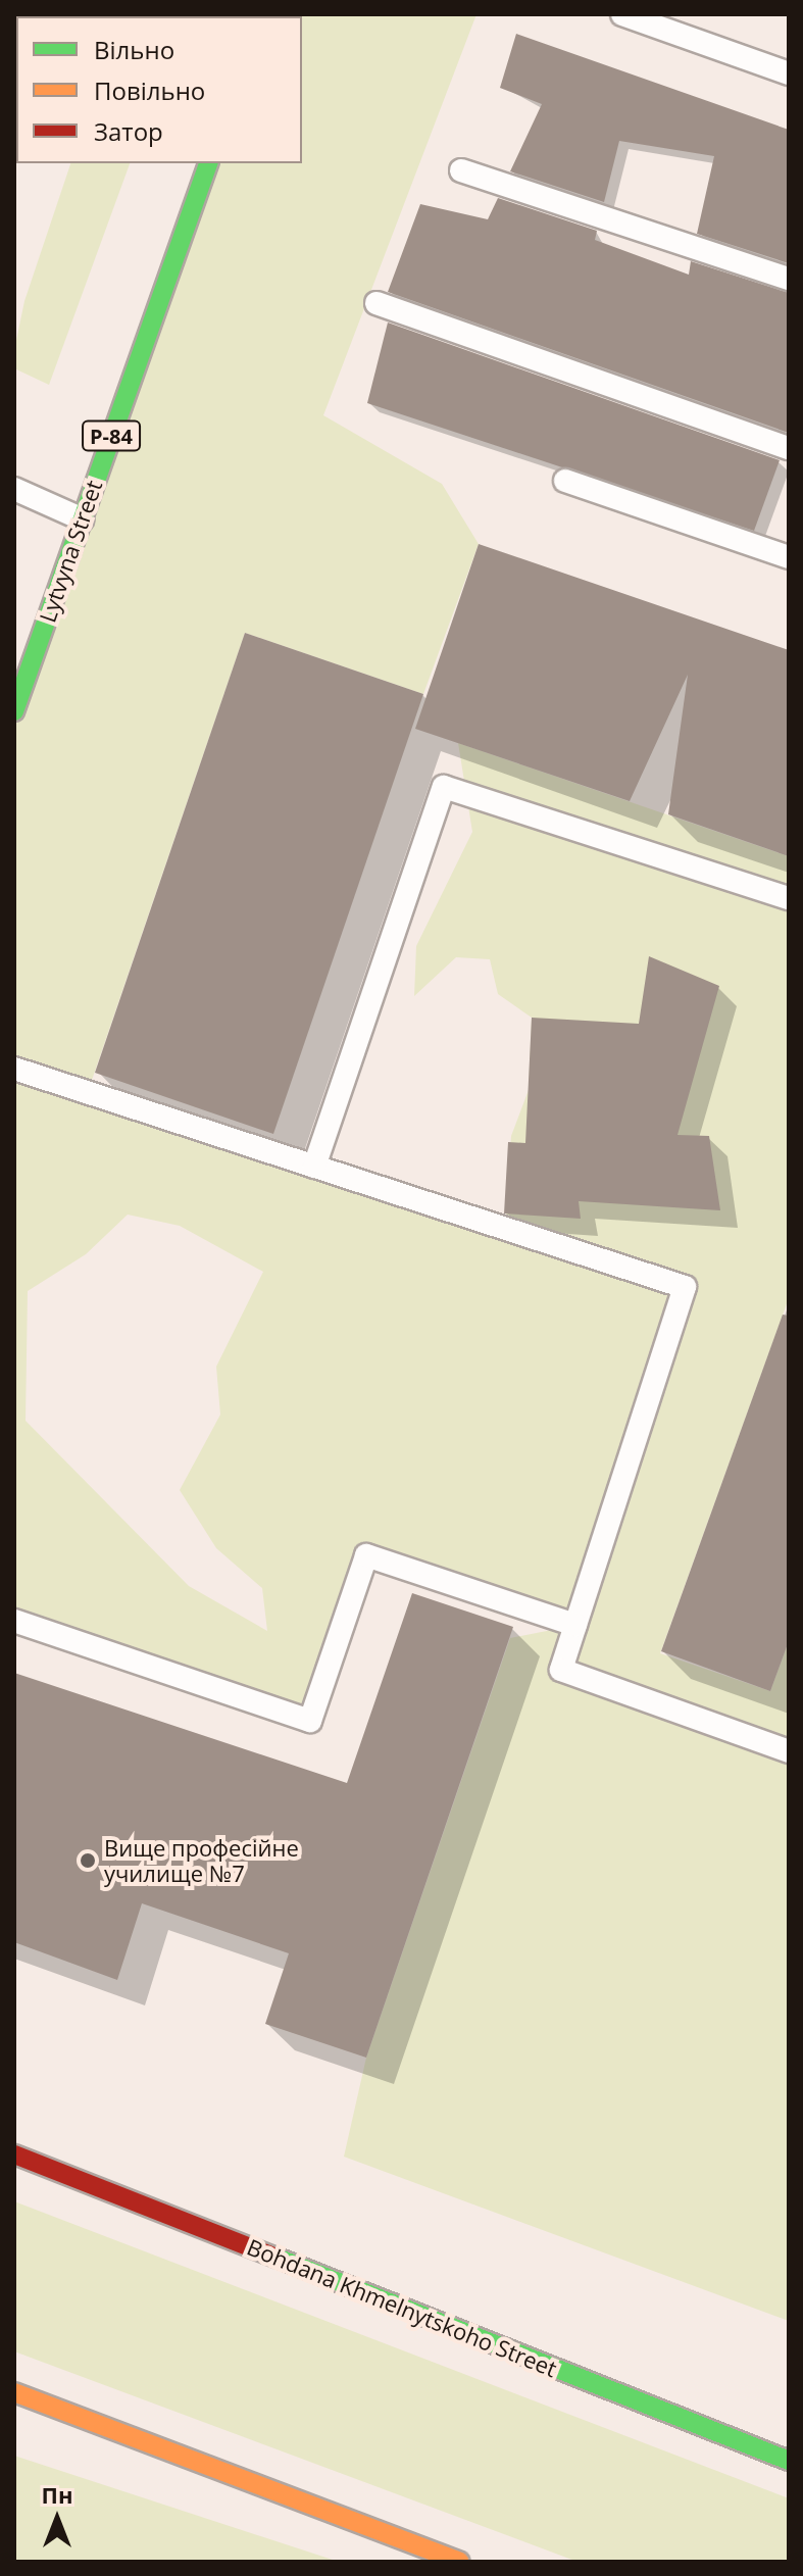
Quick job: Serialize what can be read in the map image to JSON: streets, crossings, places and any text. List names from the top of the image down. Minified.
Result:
{"streets":{"street":["Р-84","Lytvyna Street","Bohdana Khmelnytskoho Street"]},"places":["Вище професійне училище №7"],"legend":["Вільно","Повільно","Затор"],"north":"top"}
